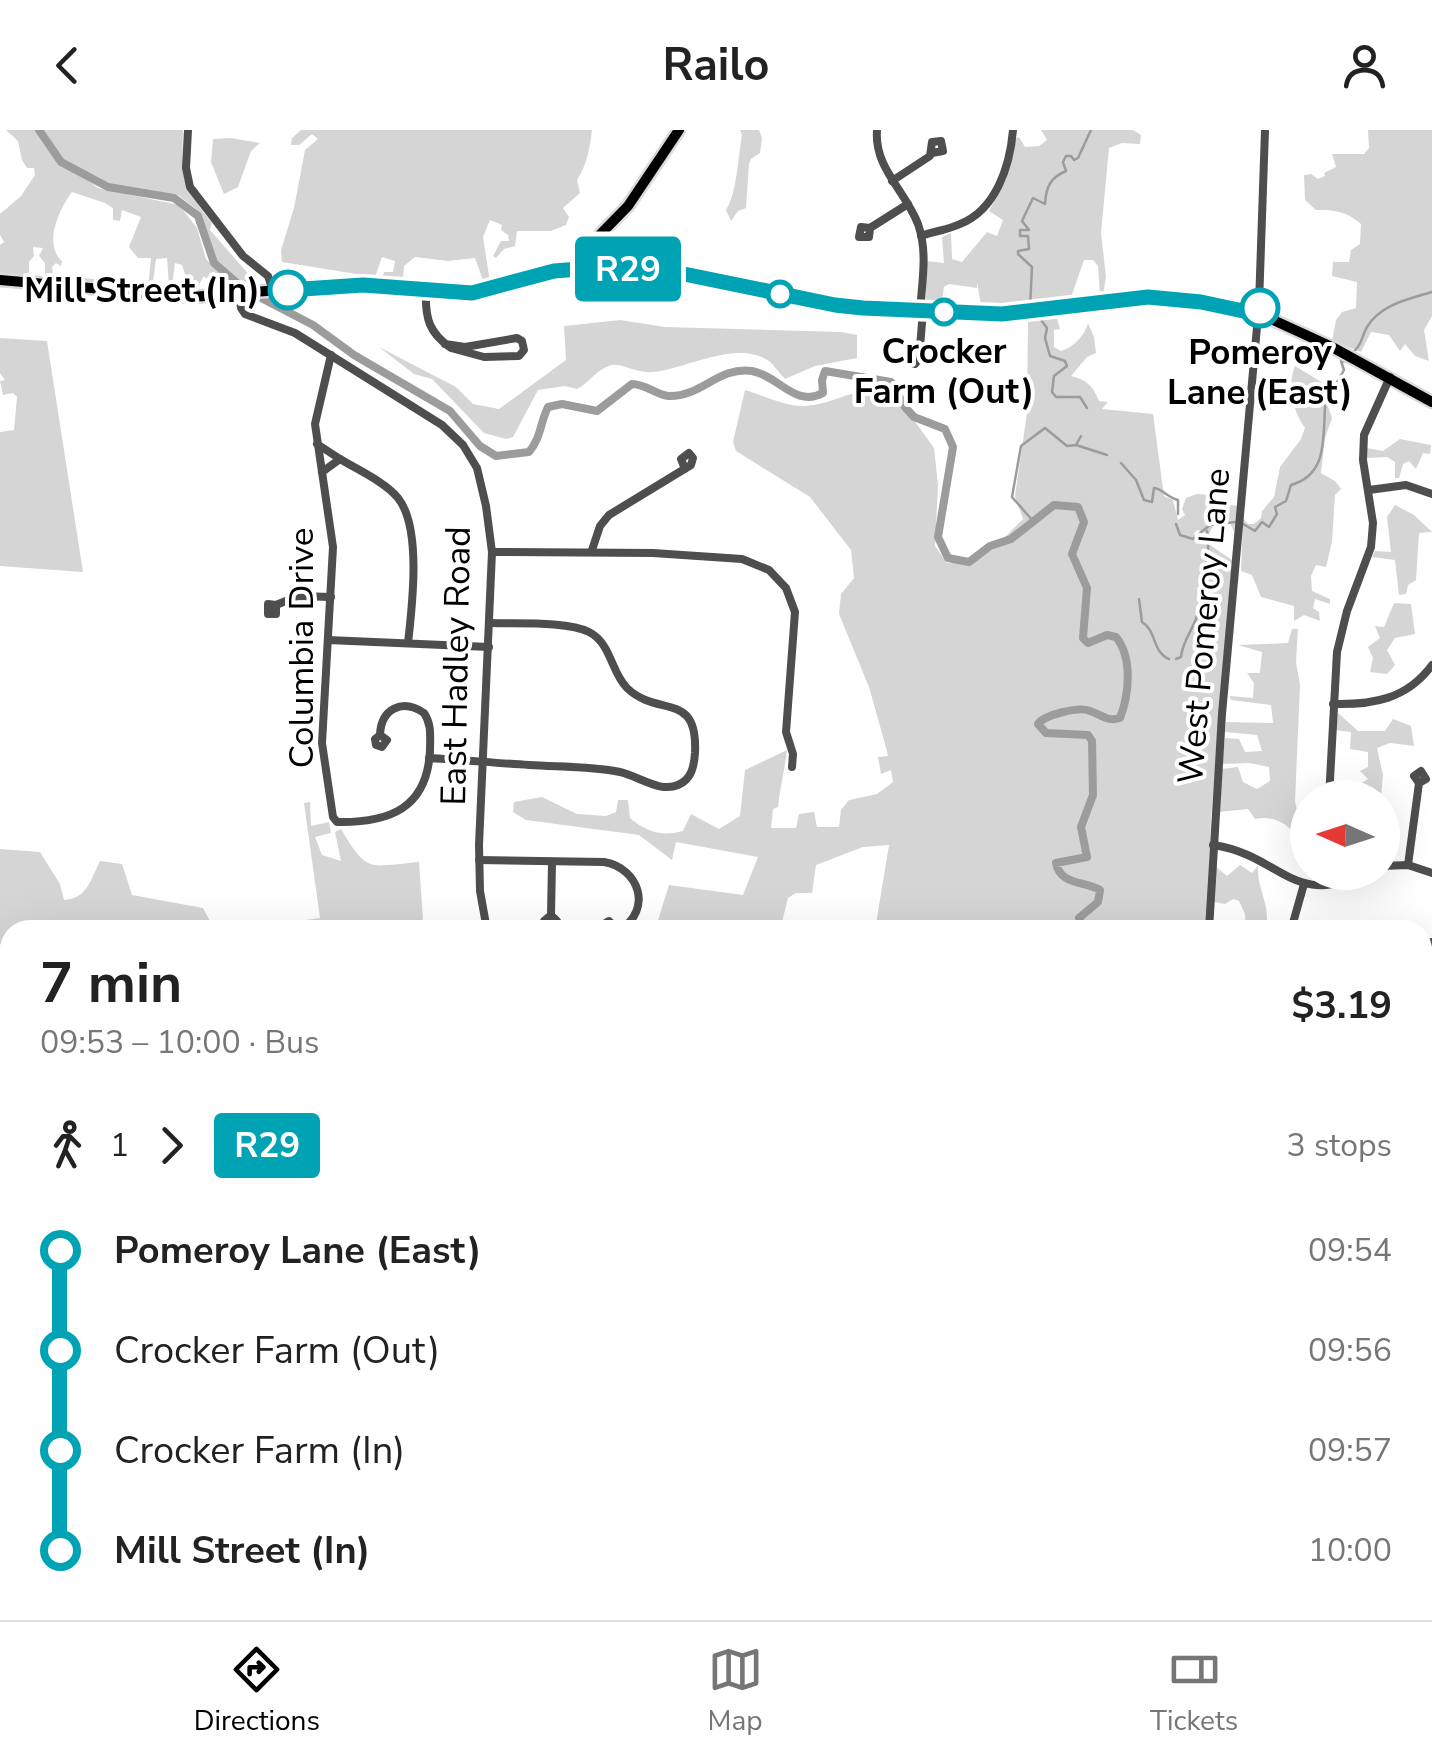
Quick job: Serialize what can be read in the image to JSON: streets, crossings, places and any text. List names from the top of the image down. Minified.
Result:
{"streets":{"street":["West Pomeroy Lane","Columbia Drive","East Hadley Road"]},"crossings":[["Columbia Drive","East Hadley Road"]],"places":["Mill Street (In)","Pomeroy Lane (East)","Crocker Farm (Out)"],"lines":["bus line R29"],"north":"left","page":{"header":"Railo","on_map":"R29","heading":["7 min","09:53 – 10:00 · Bus","$3.19"],"legs":["1","R29","3 stops"],"list":[{"name":"Pomeroy Lane (East)","value":"09:54"},{"name":"Crocker Farm (Out)","value":"09:56"},{"name":"Crocker Farm (In)","value":"09:57"},{"name":"Mill Street (In)","value":"10:00"}],"tabs":["Directions","Map","Tickets"]}}
